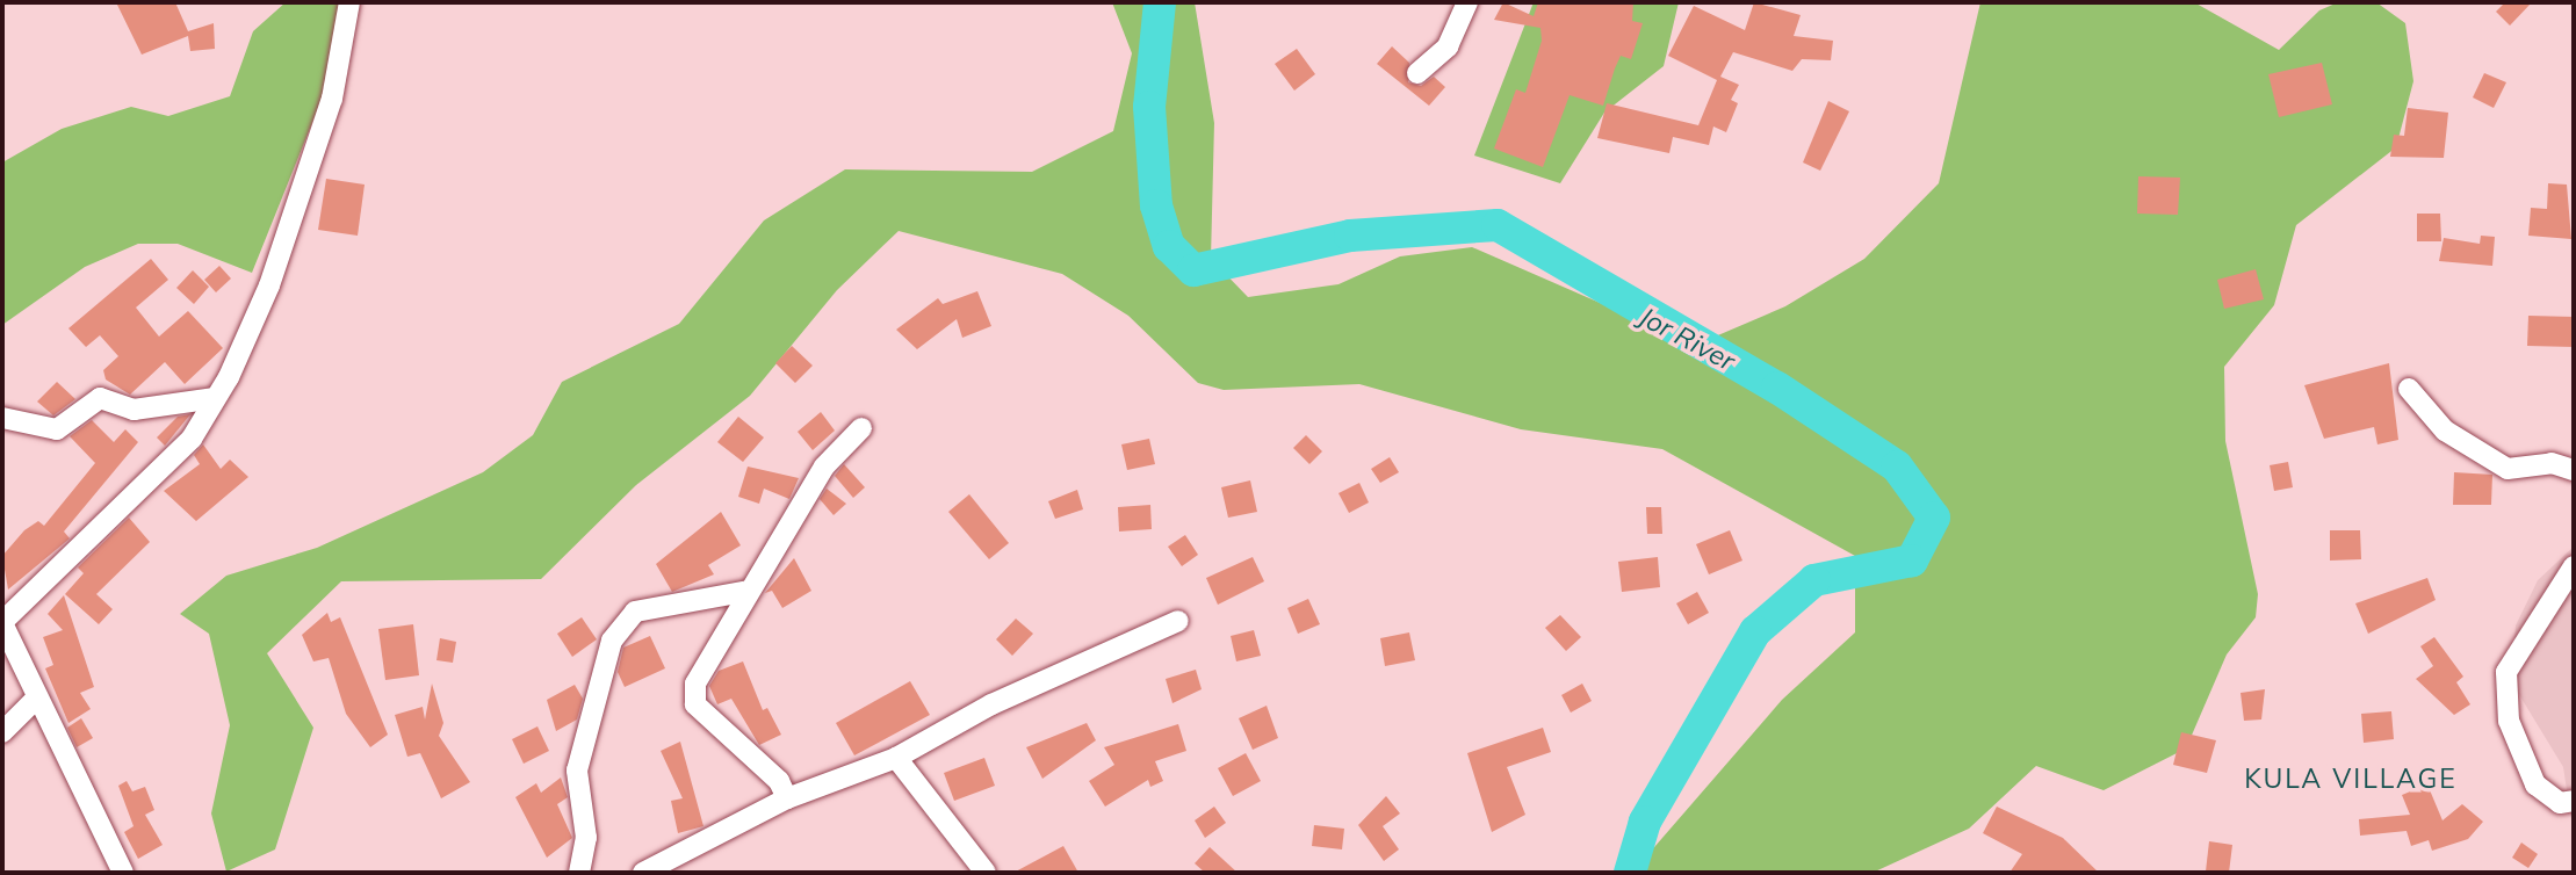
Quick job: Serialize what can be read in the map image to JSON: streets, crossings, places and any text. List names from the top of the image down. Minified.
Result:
{"districts":["KULA VILLAGE"],"water":["Jor River"]}
